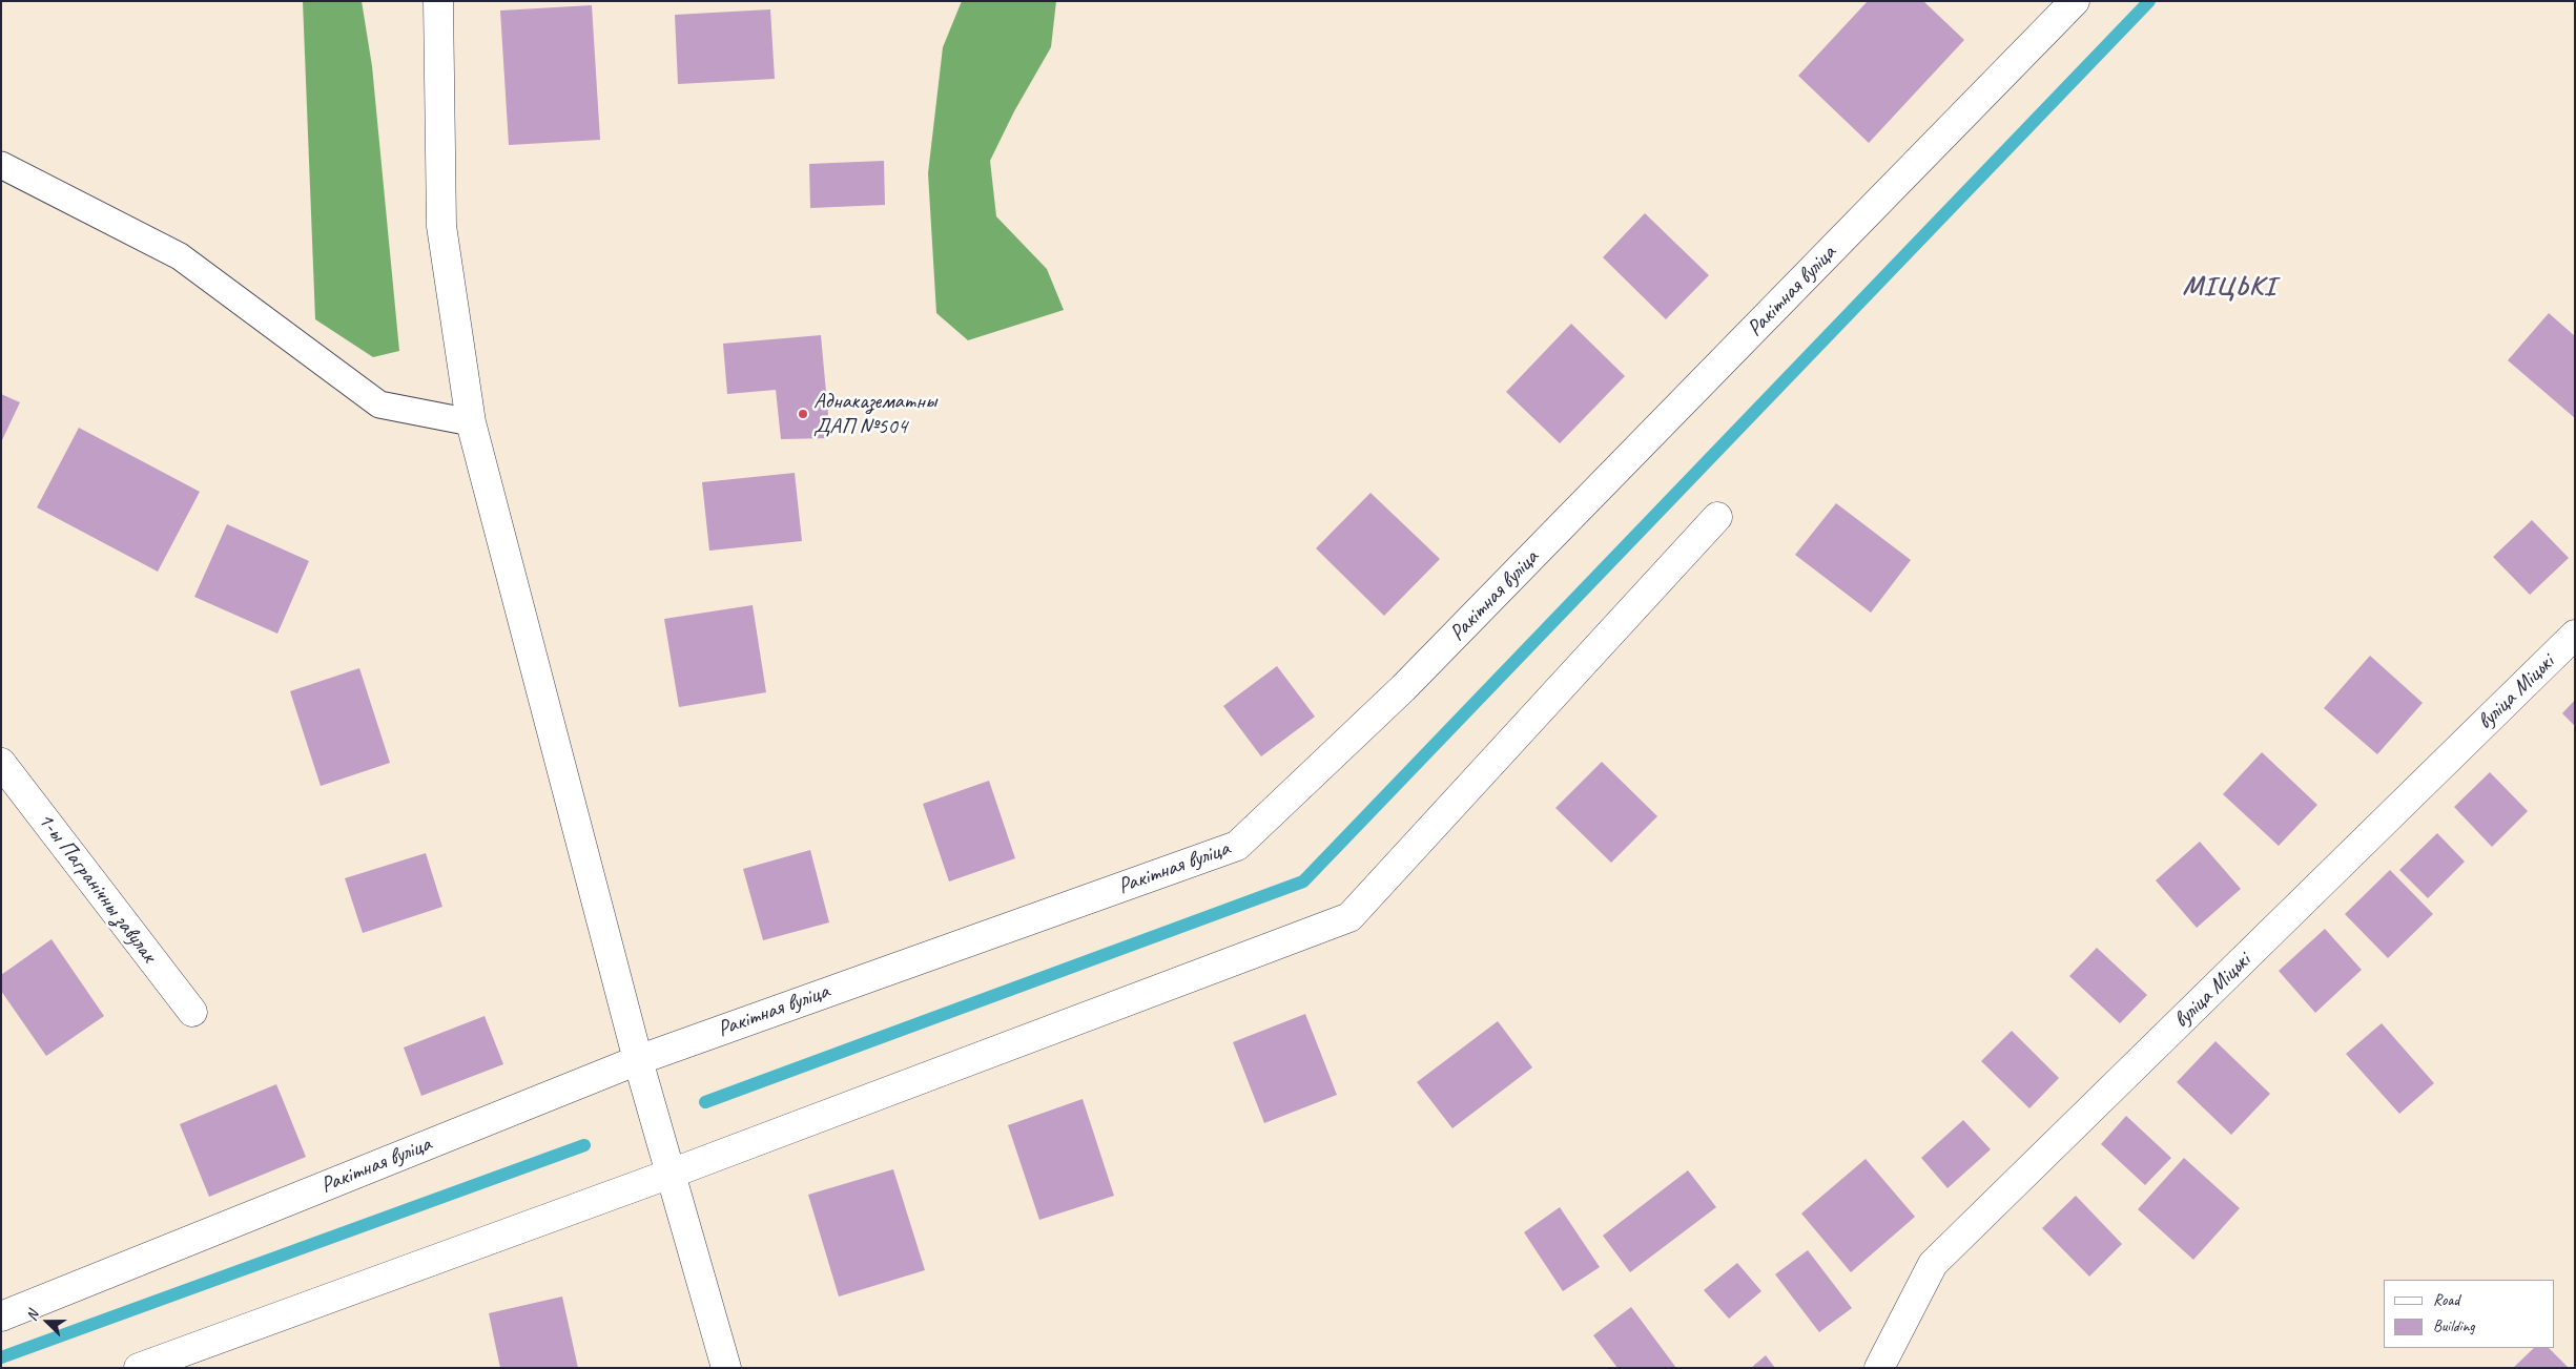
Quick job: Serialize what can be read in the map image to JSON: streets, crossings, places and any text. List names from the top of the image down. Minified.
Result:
{"streets":{"street":["Ракітная вуліца","вуліца Міцькі","1-ы Пагранічны завулак"]},"districts":["МІЦЬКІ"],"places":["Аднаказематны ДАП №504"],"legend":["Road","Building"],"north":"left"}
